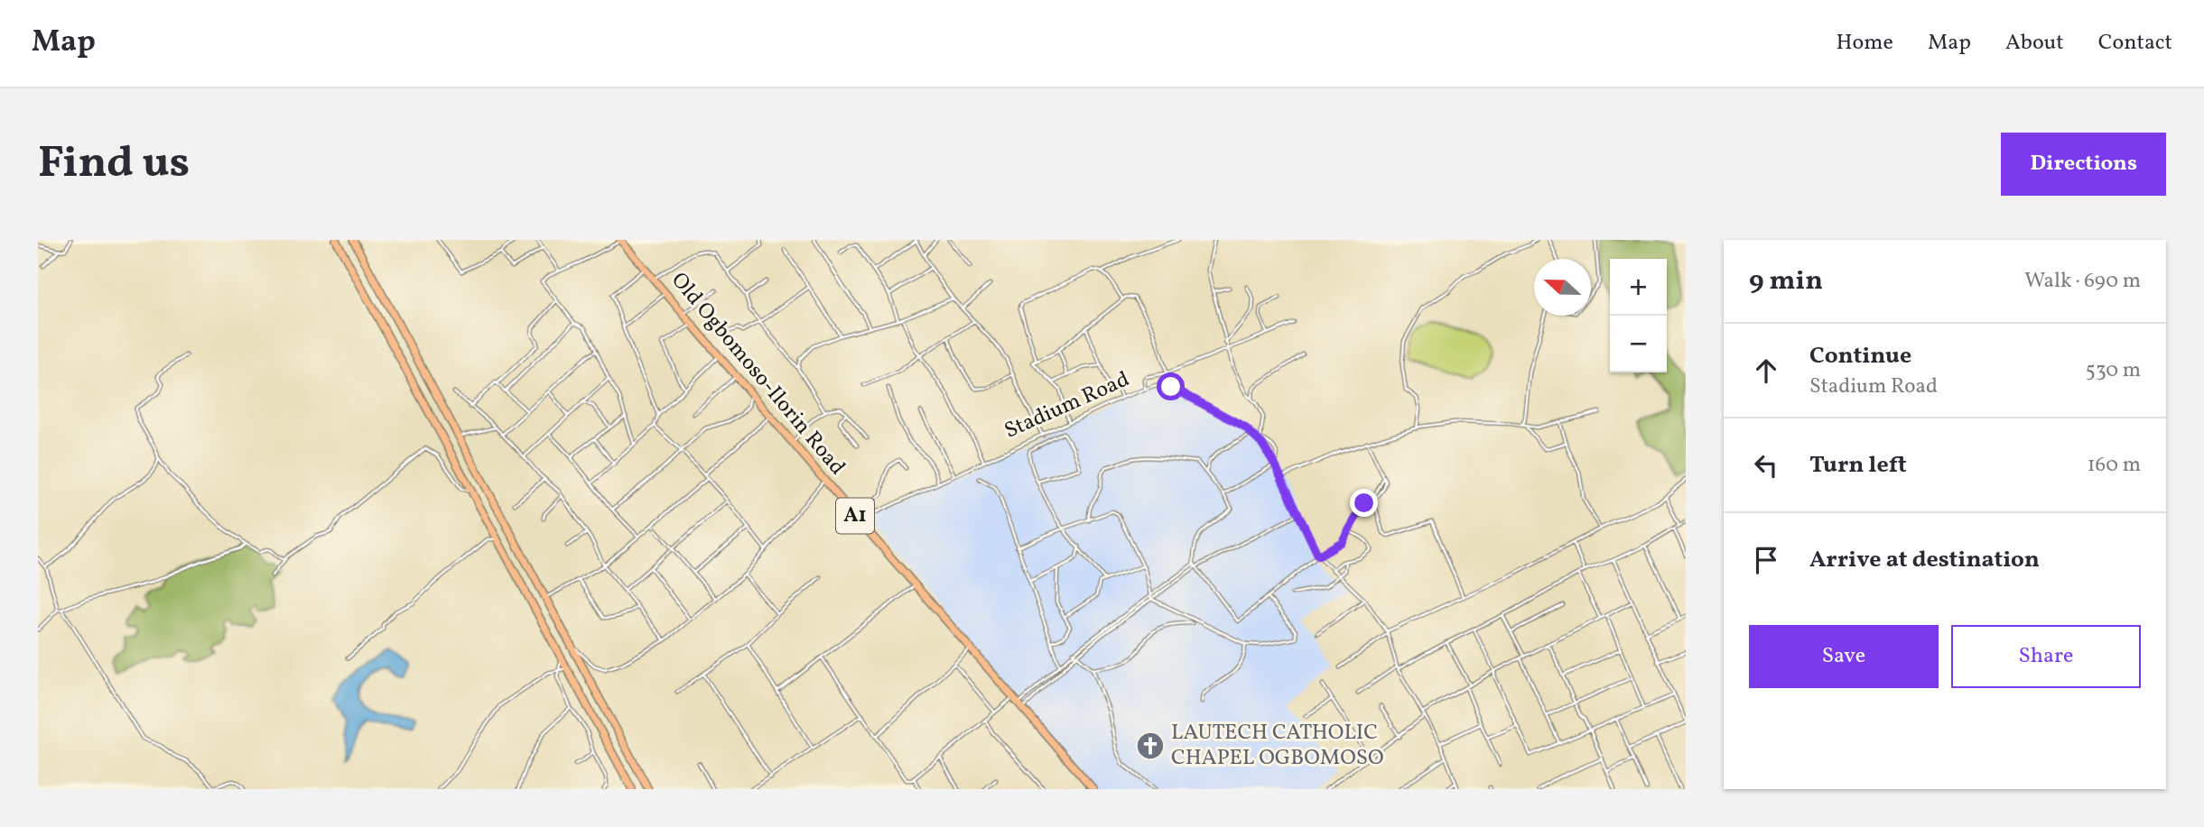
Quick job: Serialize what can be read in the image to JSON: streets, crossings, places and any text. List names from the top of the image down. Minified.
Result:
{"streets":{"highway":["Old Ogbomoso-Ilorin Road","A1"],"street":["Stadium Road"]},"crossings":[["Old Ogbomoso-Ilorin Road","Stadium Road"]],"places":{"church":["LAUTECH CATHOLIC CHAPEL OGBOMOSO"]},"north":"left","page":{"header":"Map","nav":["Home","Map","About","Contact"],"buttons":["Directions",["Save","Share"]],"title":"Find us","heading":["9 min","Walk · 690 m"],"map_buttons":["+","−"],"list":[["Continue","Stadium Road","530 m"],["Turn left","160 m"],"Arrive at destination"]}}
